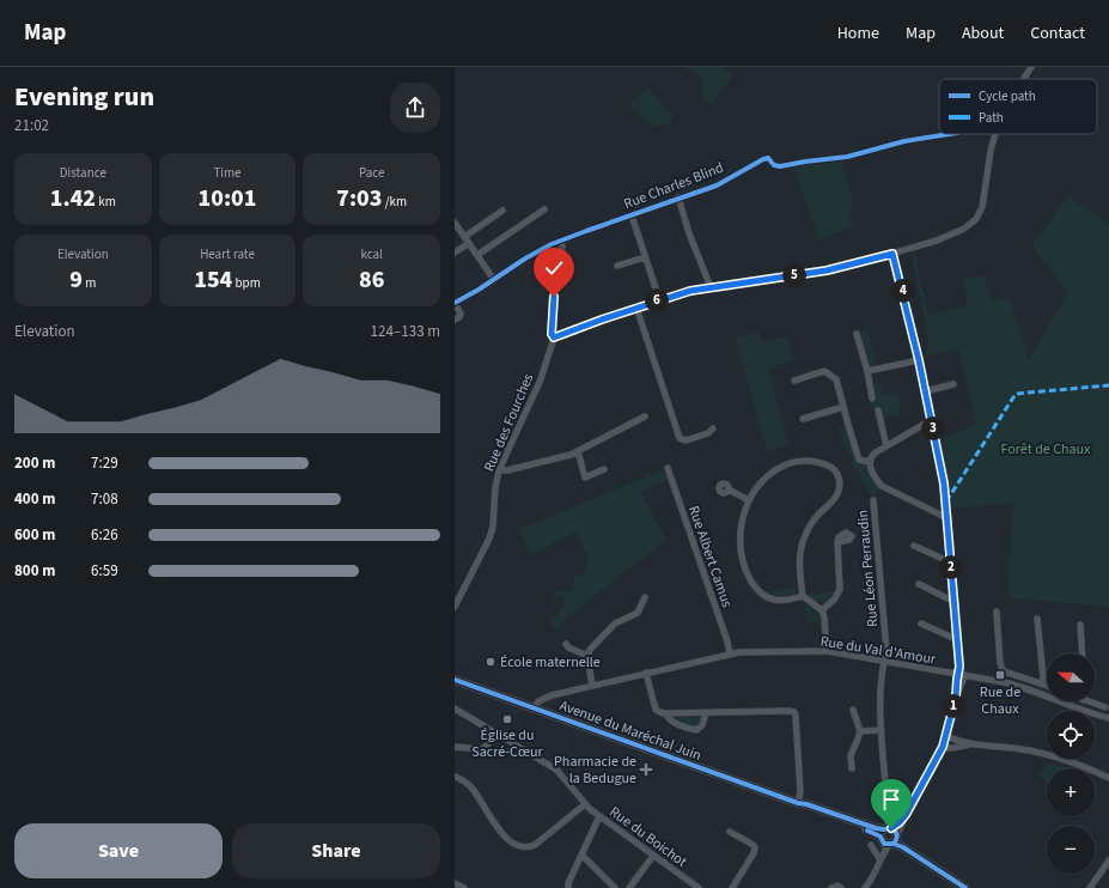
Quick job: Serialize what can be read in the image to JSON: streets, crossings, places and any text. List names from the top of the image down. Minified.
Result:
{"streets":{"main road":["Avenue du Maréchal Juin"],"street":["Rue Charles Blind","Rue des Fourches","Rue Albert Camus","Rue Léon Perraudin","Rue du Val d'Amour","Rue du Boichot"]},"crossings":[["Rue Charles Blind","Rue des Fourches"],["Rue Albert Camus","Rue du Val d'Amour"],["Rue Léon Perraudin","Rue du Val d'Amour"],["Rue Léon Perraudin","Avenue du Maréchal Juin"],["Rue du Val d'Amour","Avenue du Maréchal Juin"]],"parks":["Forêt de Chaux"],"places":{"other":["École maternelle","Église du Sacré-Cœur"],"transit":["Rue de Chaux"],"health":["Pharmacie de la Bedugue"]},"legend":["Cycle path","Path"],"north":"left","page":{"header":"Map","nav":["Home","Map","About","Contact"],"heading":["Evening run","21:02"],"stats":[["Distance","1.42 km"],["Time","10:01"],["Pace","7:03 /km"],["Elevation","9 m"],["Heart rate","154 bpm"],["kcal","86"]],"pins":["5","4","6","3","2","1"],"chart":["Elevation","124–133 m"],"list":[{"name":"200 m","note":"7:29"},{"name":"400 m","note":"7:08"},{"name":"600 m","note":"6:26"},{"name":"800 m","note":"6:59"}],"map_buttons":["+","−"],"buttons":["Save","Share"]}}
